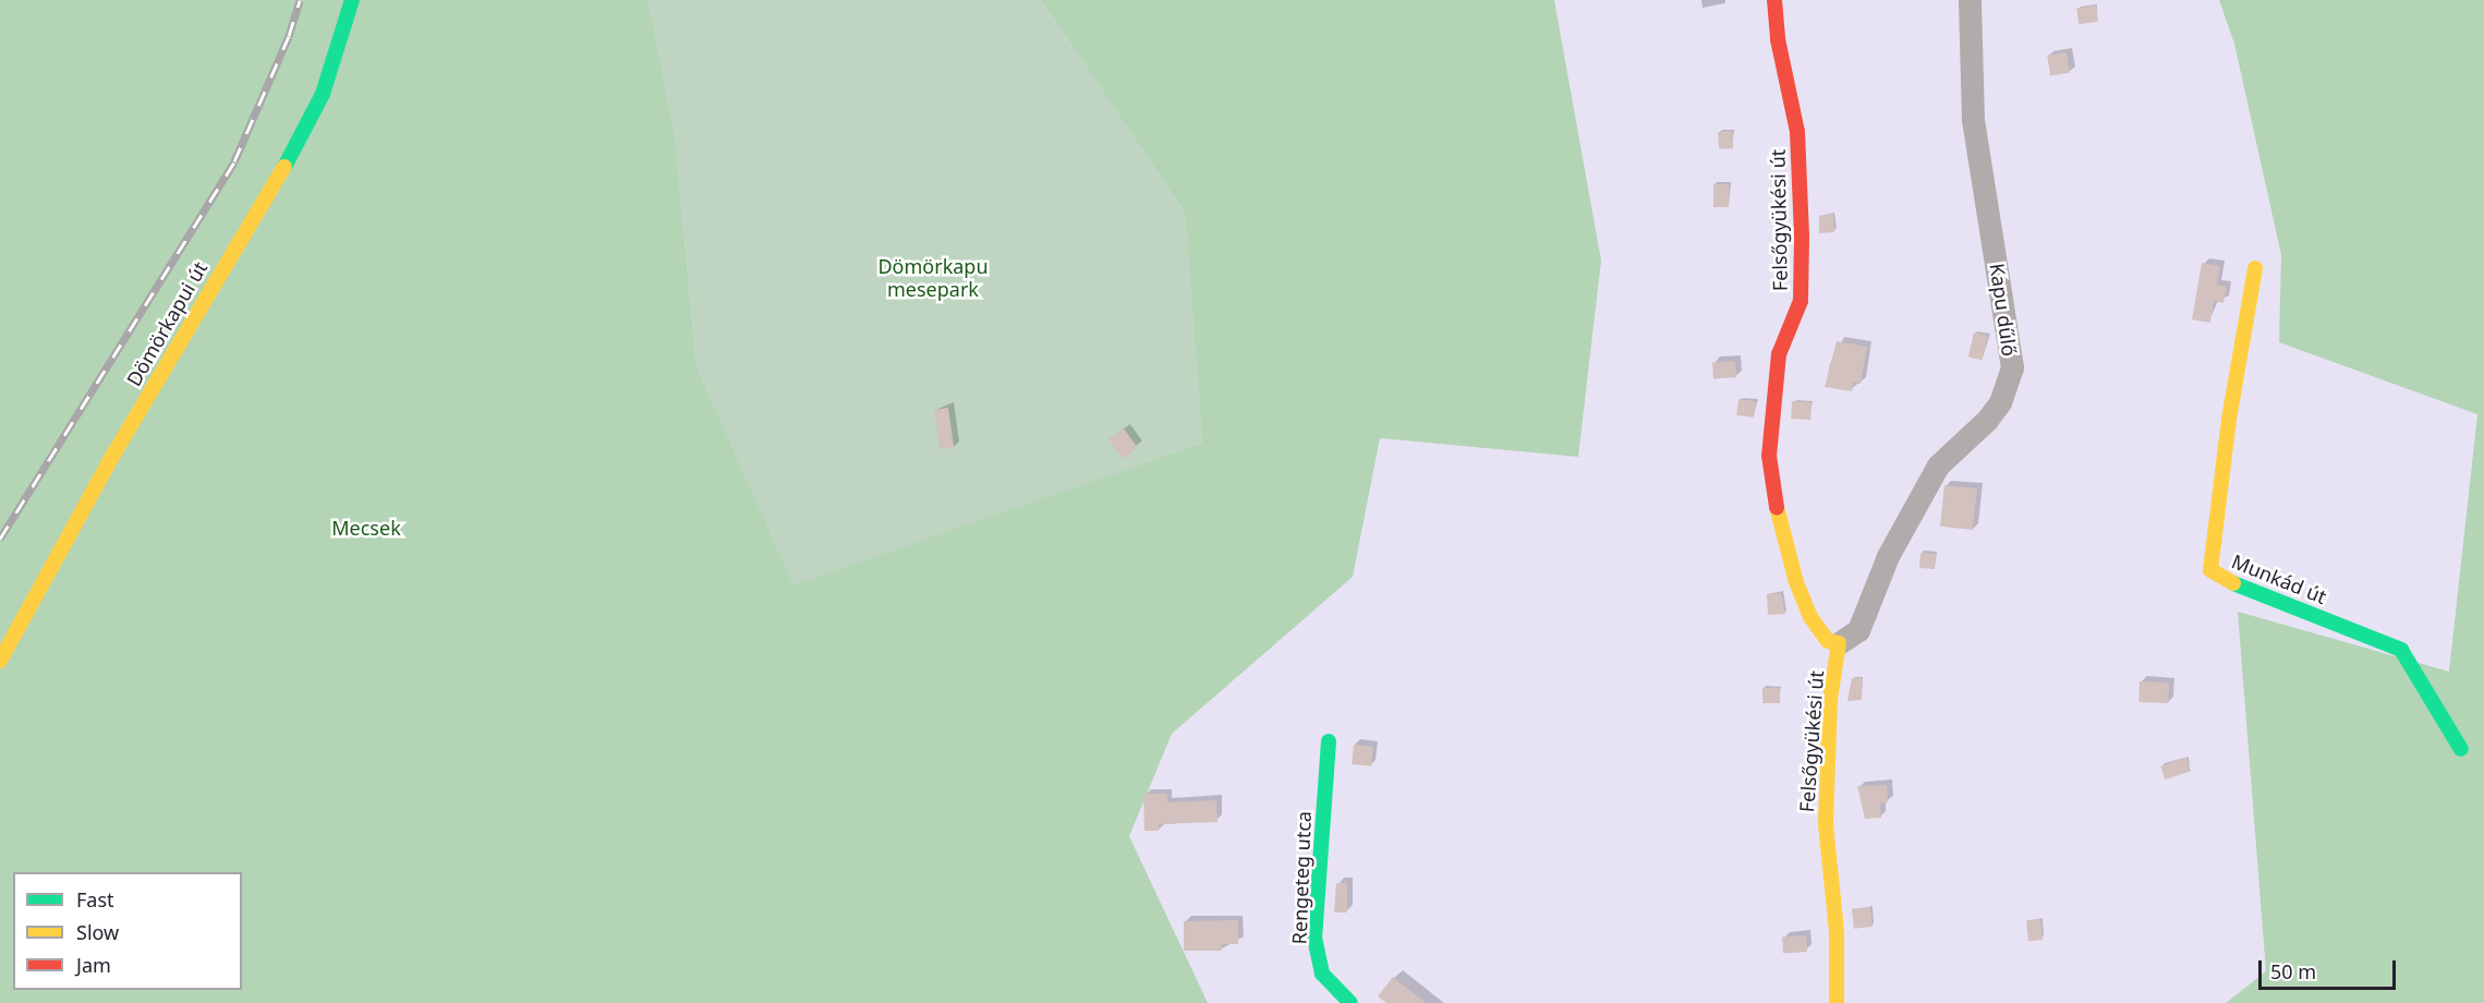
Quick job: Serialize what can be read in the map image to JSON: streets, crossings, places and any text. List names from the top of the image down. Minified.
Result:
{"streets":{"street":["Felsőgyükési út","Kapu dűlő","Dömörkapui út","Munkád út","Rengeteg utca"]},"crossings":[["Felsőgyükési út","Kapu dűlő"]],"parks":["Dömörkapu mesepark","Mecsek"],"legend":["Fast","Slow","Jam"],"scale_bar":"50 m"}
